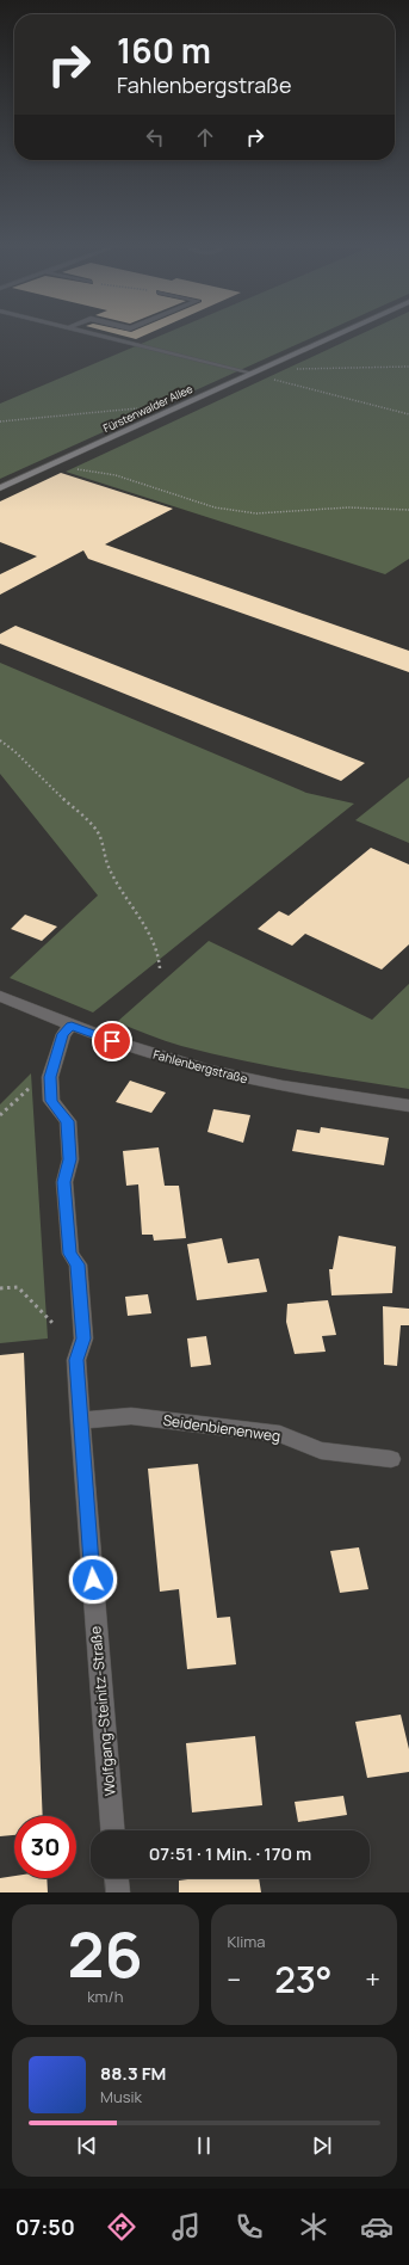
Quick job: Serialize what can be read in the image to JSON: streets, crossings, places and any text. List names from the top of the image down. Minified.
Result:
{"streets":{"main road":["Fürstenwalder Allee"],"street":["Fahlenbergstraße","Seidenbienenweg","Wolfgang-Steinitz-Straße"]},"crossings":[["Fahlenbergstraße","Wolfgang-Steinitz-Straße"],["Seidenbienenweg","Wolfgang-Steinitz-Straße"]],"page":{"turn":["160 m","Fahlenbergstraße"],"limit":"30","trip":"07:51 · 1 Min. · 170 m","tile":[["26","km/h"],"Klima"],"heat":["−","23°","+"],"song":["88.3 FM","Musik"],"tabs":"07:50"}}
